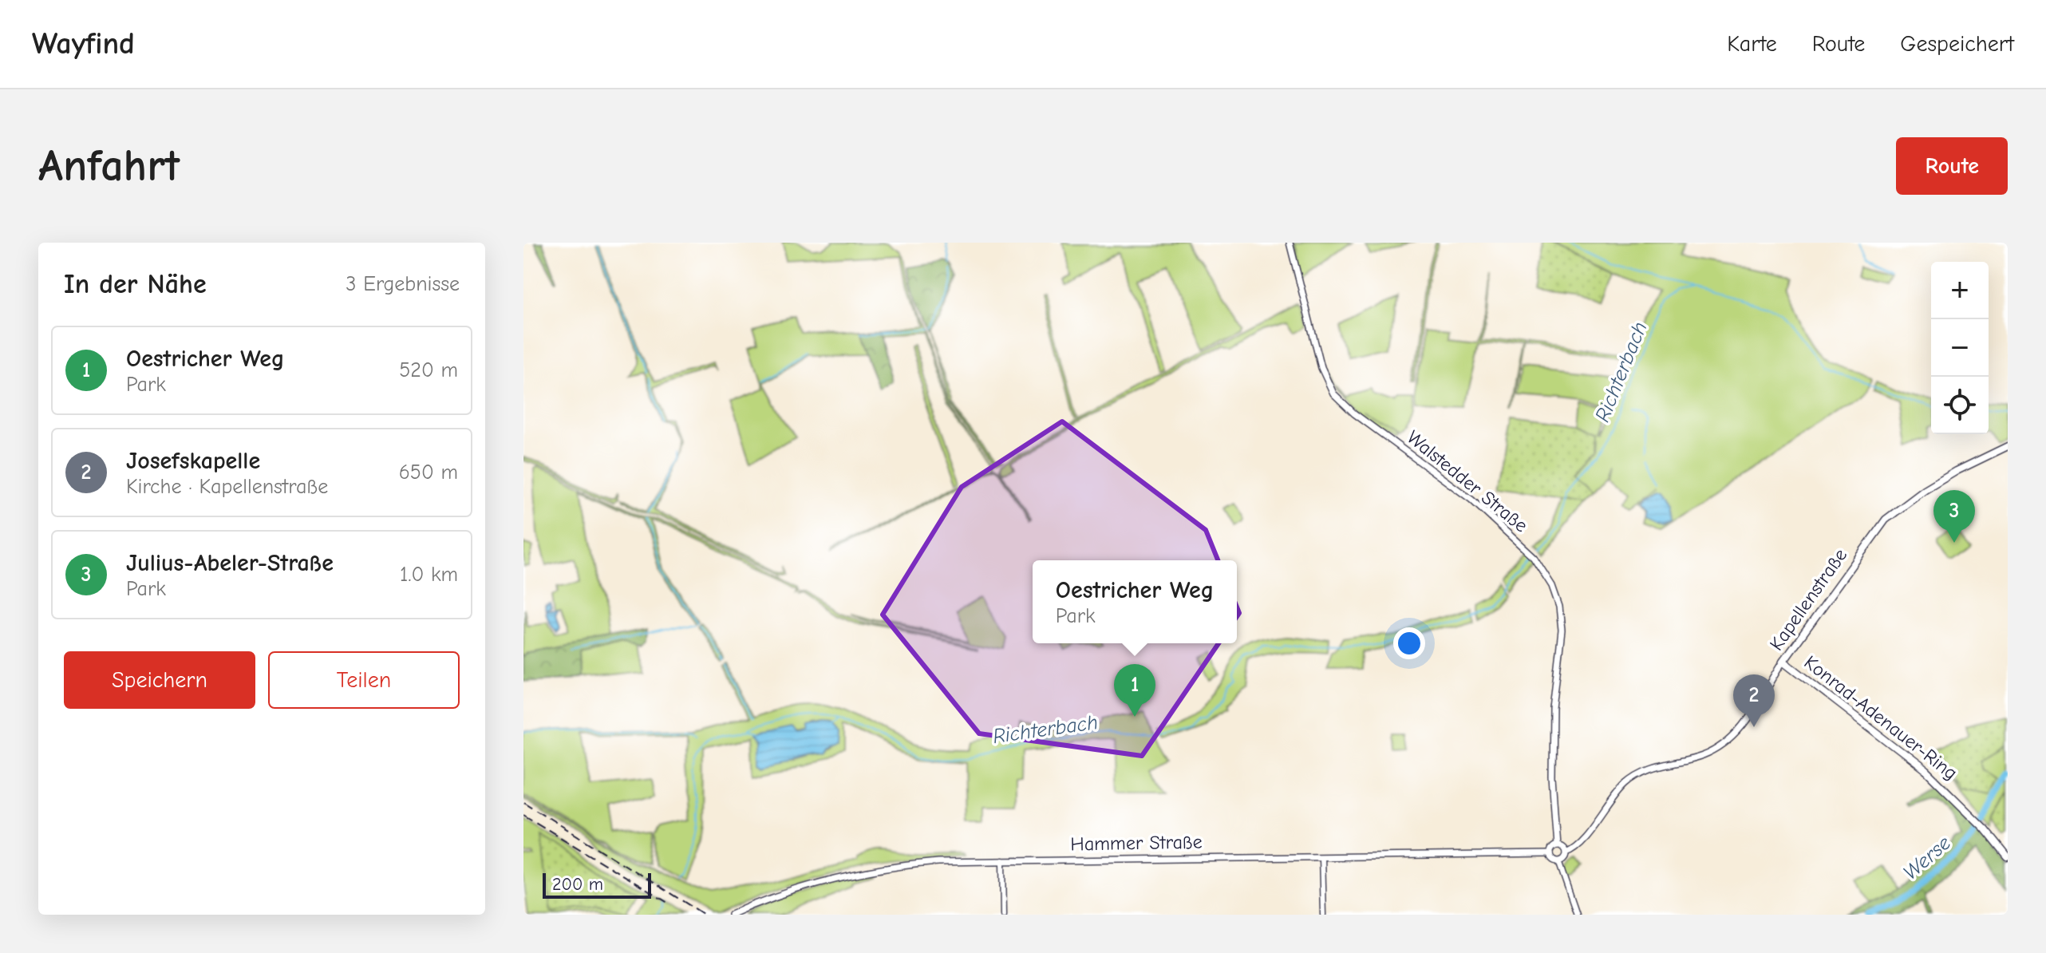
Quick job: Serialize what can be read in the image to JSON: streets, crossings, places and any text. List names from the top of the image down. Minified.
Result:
{"streets":{"main road":["Walstedder Straße","Kapellenstraße","Konrad-Adenauer-Ring","Hammer Straße"]},"crossings":[["Walstedder Straße","Kapellenstraße"],["Walstedder Straße","Hammer Straße"],["Kapellenstraße","Konrad-Adenauer-Ring"],["Kapellenstraße","Hammer Straße"]],"water":["Richterbach","Werse"],"scale_bar":"200 m","page":{"header":"Wayfind","nav":["Karte","Route","Gespeichert"],"buttons":["Route",["Speichern","Teilen"]],"title":"Anfahrt","heading":["In der Nähe","3 Ergebnisse"],"map_buttons":["+","−"],"list":[{"mark":"1","name":"Oestricher Weg","note":"Park","value":"520 m"},{"mark":"2","name":"Josefskapelle","note":"Kirche · Kapellenstraße","value":"650 m"},{"mark":"3","name":"Julius-Abeler-Straße","note":"Park","value":"1.0 km"}],"pins":["3","1","2"],"popup":["Oestricher Weg","Park"],"scale":"200 m"}}
